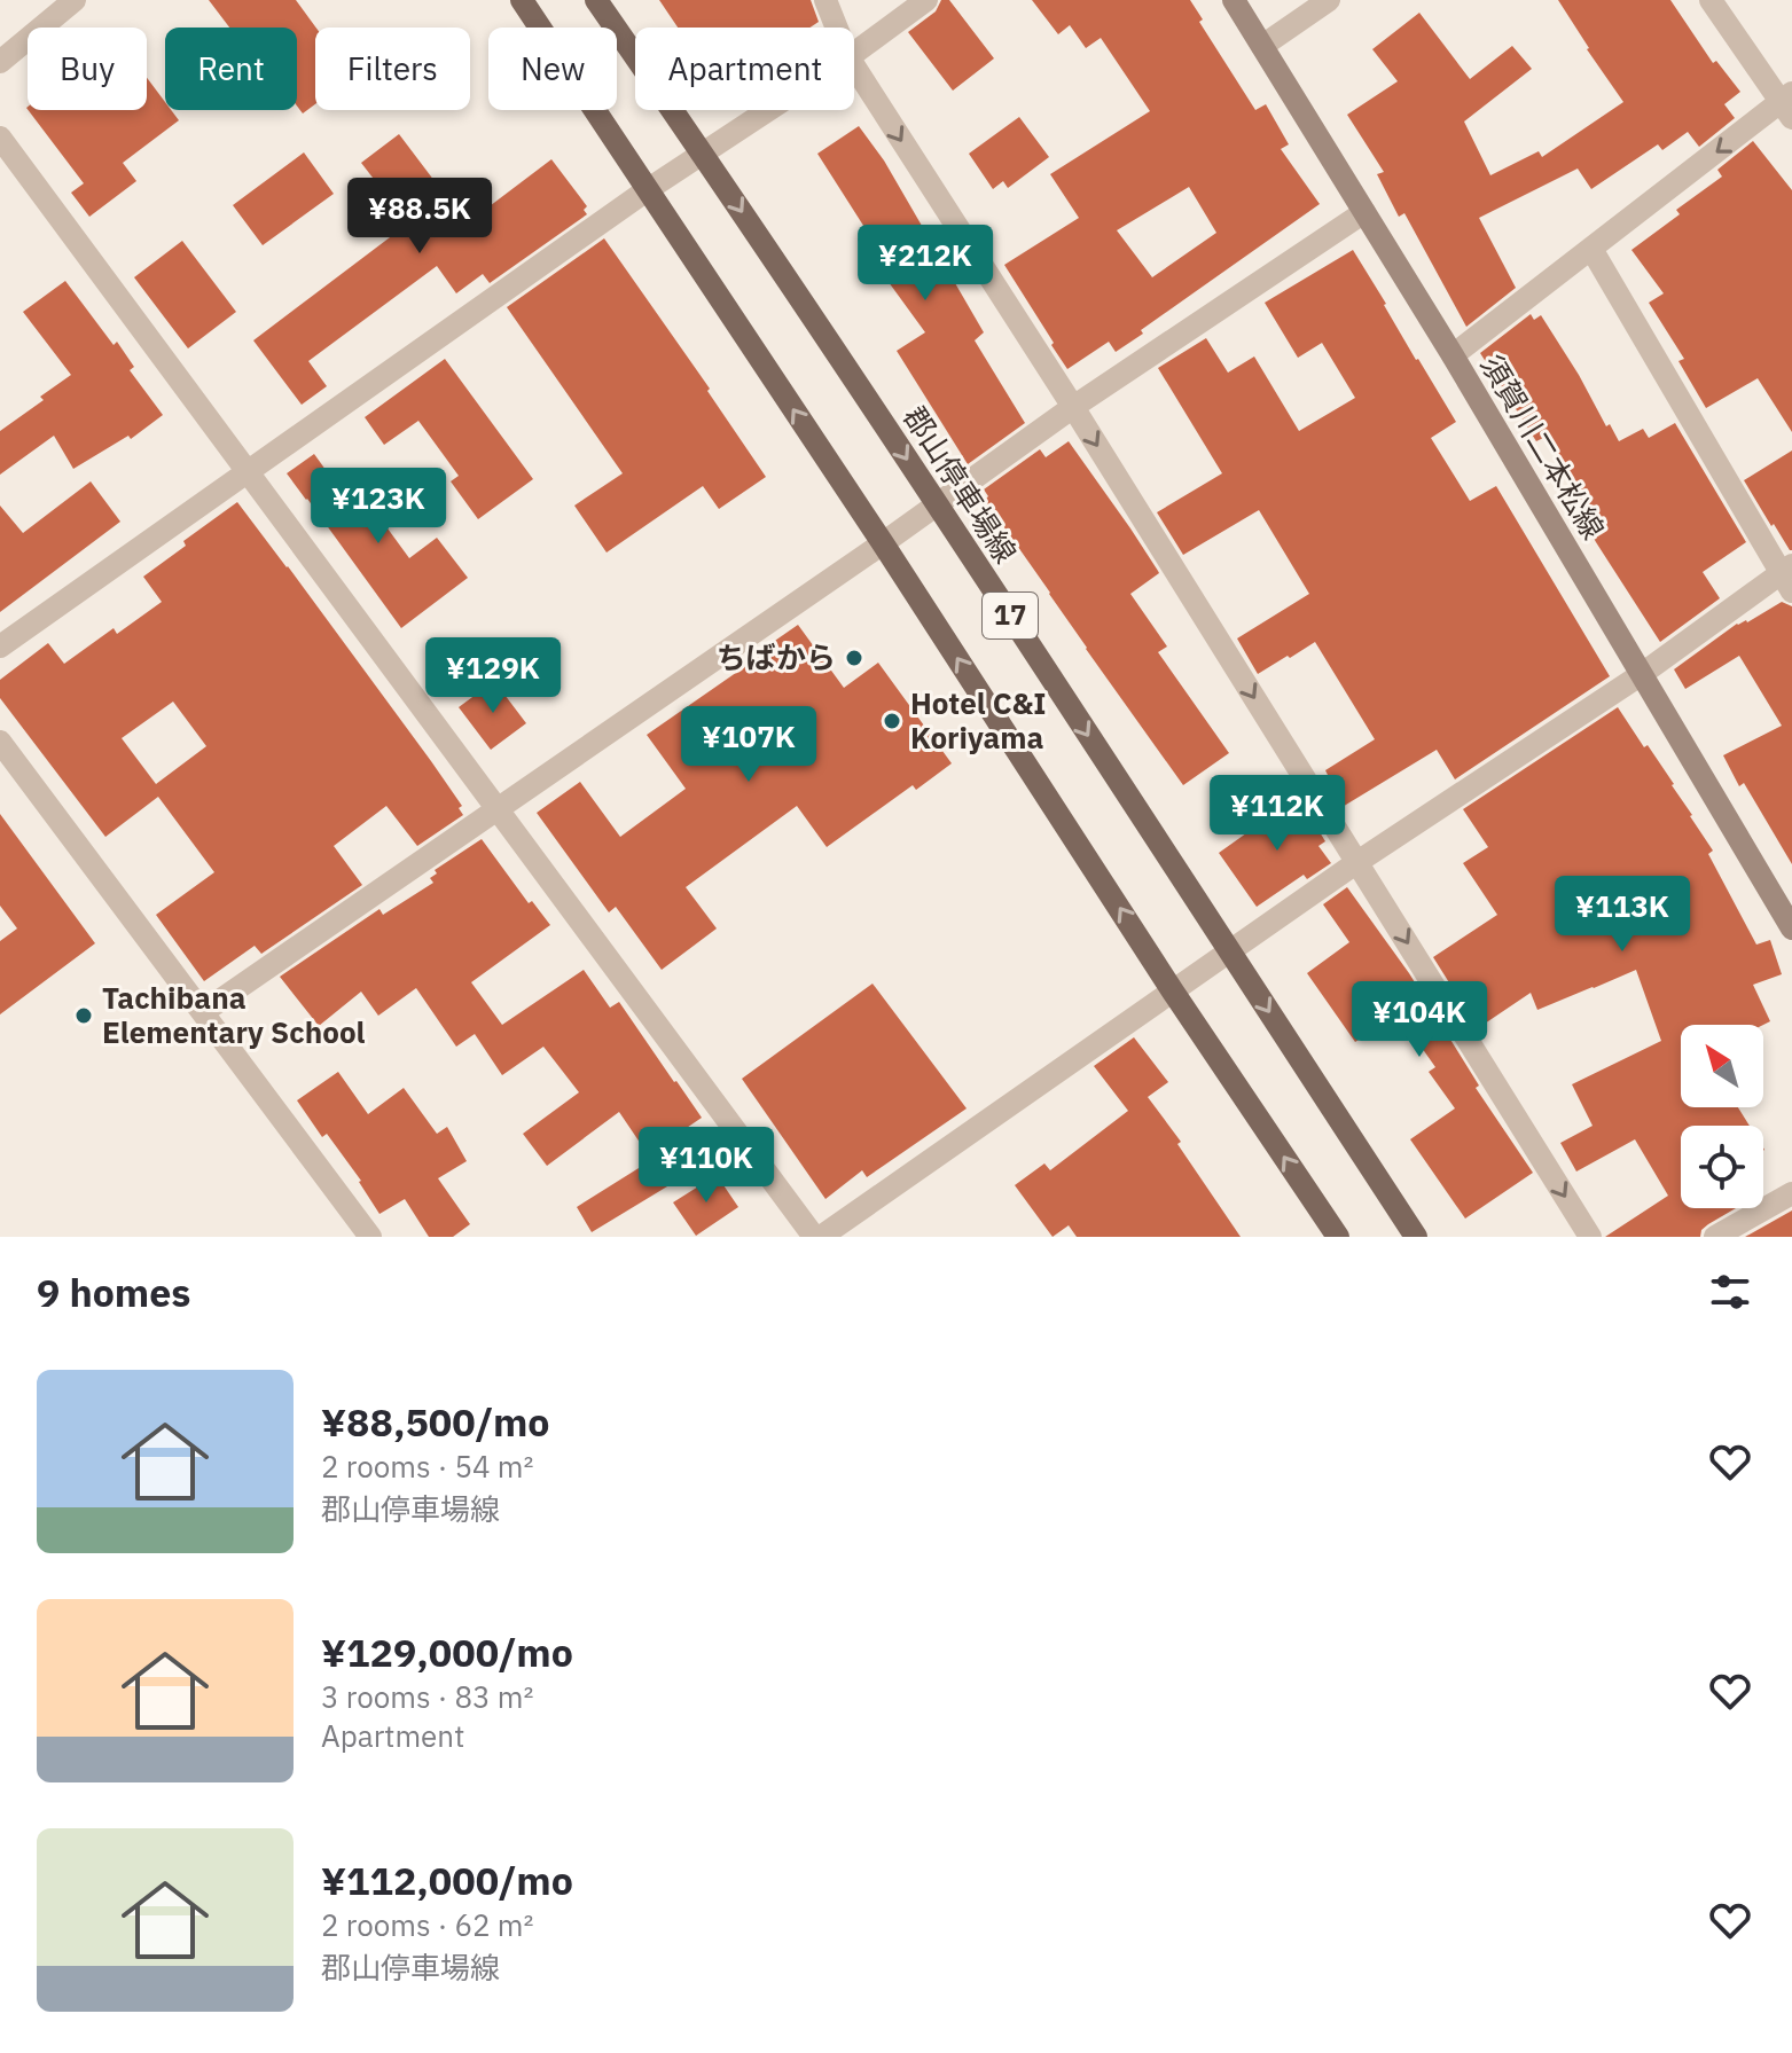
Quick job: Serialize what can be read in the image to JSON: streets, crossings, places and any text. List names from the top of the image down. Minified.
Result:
{"streets":{"main road":["須賀川二本松線","郡山停車場線","17"]},"places":["ちばから","Hotel C&I Koriyama","Tachibana Elementary School"],"north":"top left","page":{"chip":["Buy","Rent","Filters","New","Apartment"],"price":["¥88.5K","¥212K","¥123K","¥129K","¥107K","¥112K","¥113K","¥104K","¥110K"],"heading":"9 homes","list":[{"name":"¥88,500/mo","note":"2 rooms · 54 m² · 郡山停車場線"},{"name":"¥129,000/mo","note":"3 rooms · 83 m² · Apartment"},{"name":"¥112,000/mo","note":"2 rooms · 62 m² · 郡山停車場線"}]}}
